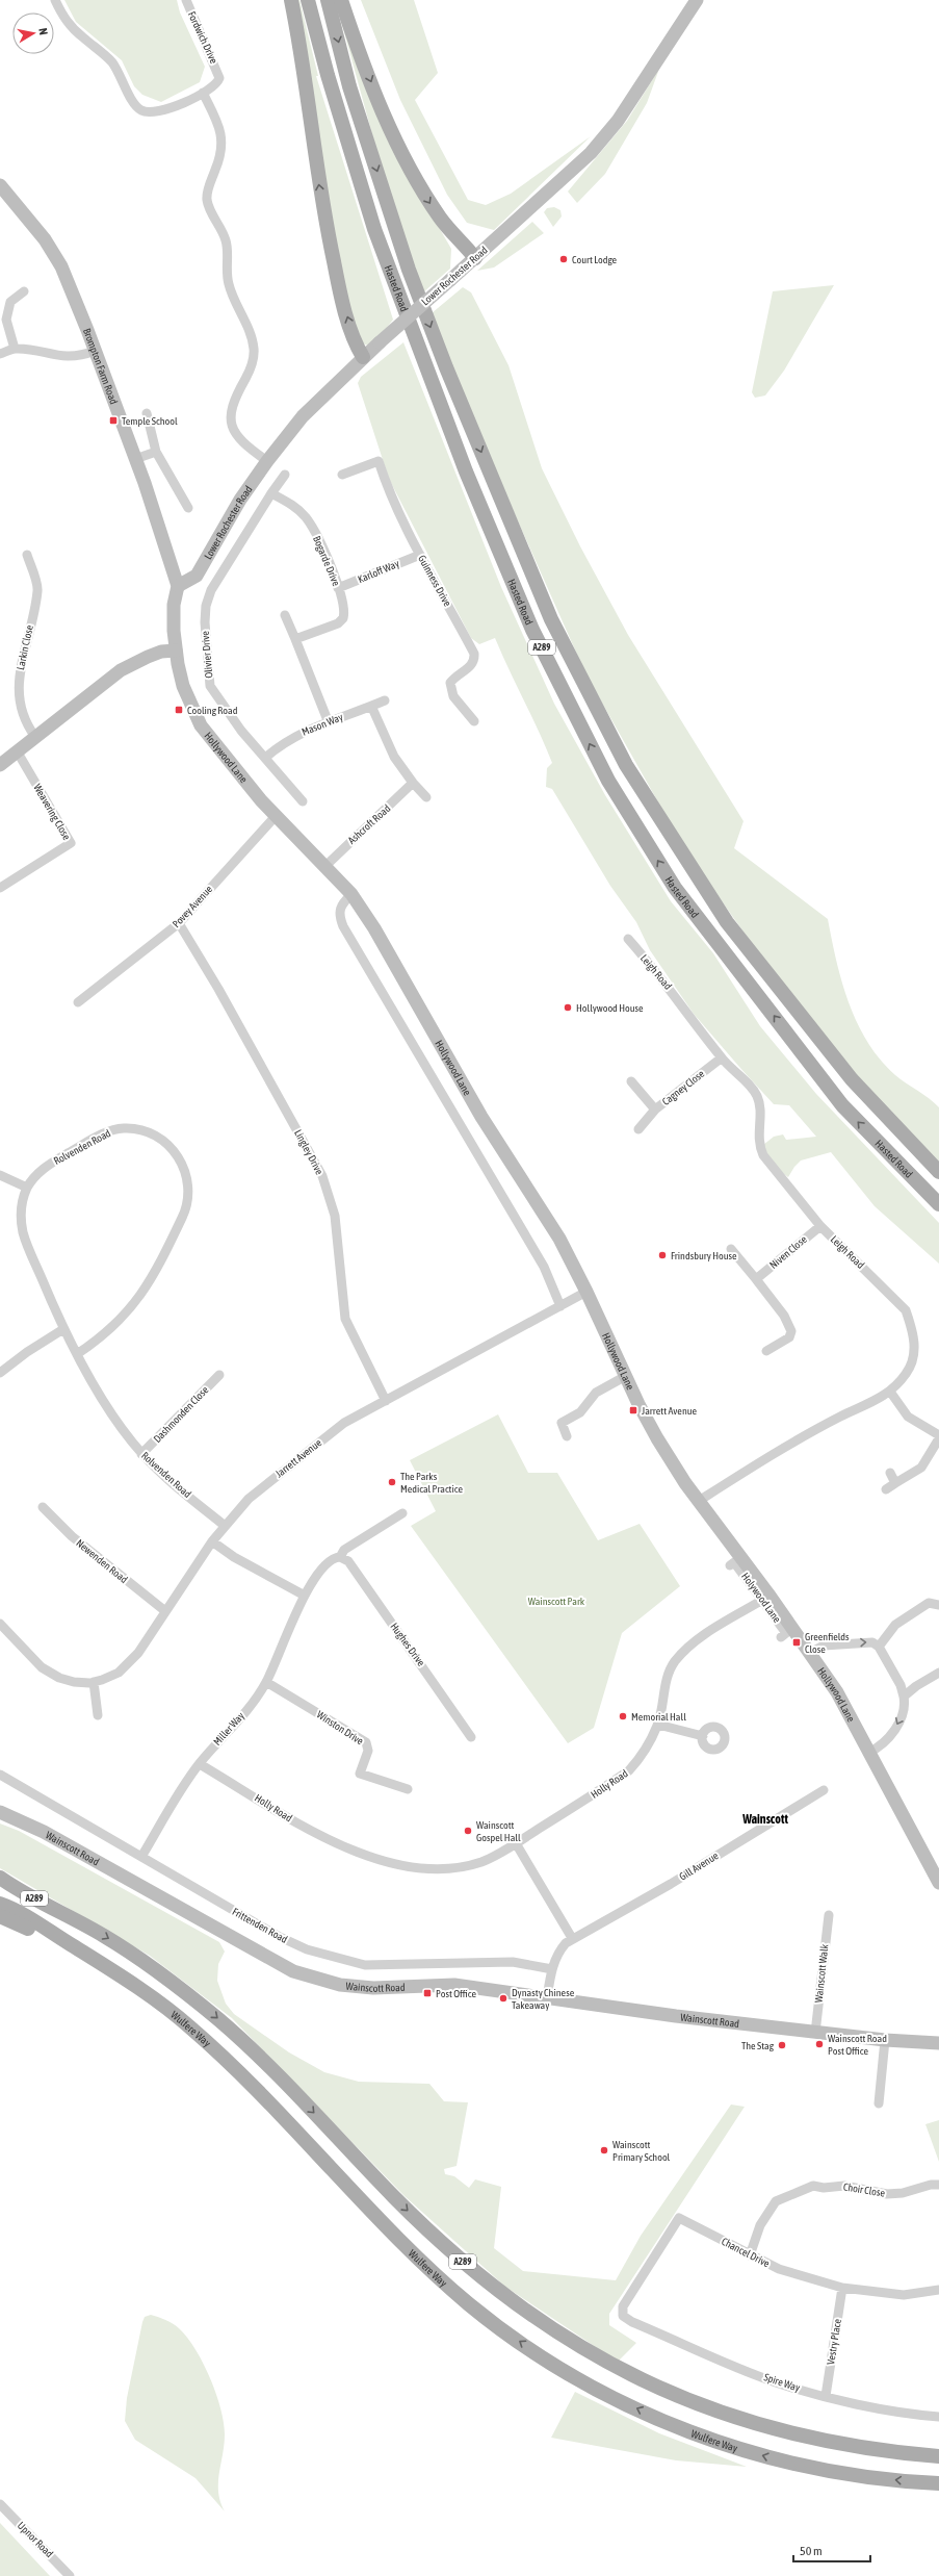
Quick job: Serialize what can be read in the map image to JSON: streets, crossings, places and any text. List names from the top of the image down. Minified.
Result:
{"streets":{"main road":["Lower Rochester Road","Hasted Road","Brompton Farm Road","A289","Hollywood Lane","Wainscott Road","Wulfere Way"],"street":["Fordwich Drive","Bogarde Drive","Karloff Way","Guinness Drive","Larkin Close","Olivier Drive","Mason Way","Weavering Close","Ashcroft Road","Povey Avenue","Leigh Road","Cagney Close","Rolvenden Road","Lingley Drive","Niven Close","Dashmonden Close","Jarrett Avenue","Newenden Road","Holywood Lane","Hughes Drive","Winston Drive","Miller Way","Holly Road","Gill Avenue","Frittenden Road","Wainscott Walk","Choir Close","Chancel Drive","Vestry Place","Spire Way","Upnor Road"]},"crossings":[["Lower Rochester Road","Brompton Farm Road"],["Lower Rochester Road","Hollywood Lane"],["Brompton Farm Road","Hollywood Lane"],["Bogarde Drive","Karloff Way"],["Bogarde Drive","Olivier Drive"],["Karloff Way","Guinness Drive"],["A289","Wulfere Way"],["Olivier Drive","Mason Way"],["Hollywood Lane","Ashcroft Road"],["Hollywood Lane","Povey Avenue"],["Hollywood Lane","Leigh Road"],["Hollywood Lane","Jarrett Avenue"],["Hollywood Lane","Holywood Lane"],["Hollywood Lane","Holly Road"],["Povey Avenue","Lingley Drive"],["Leigh Road","Cagney Close"],["Leigh Road","Niven Close"],["Rolvenden Road","Dashmonden Close"],["Rolvenden Road","Jarrett Avenue"],["Lingley Drive","Jarrett Avenue"],["Jarrett Avenue","Newenden Road"],["Holywood Lane","Holly Road"],["Hughes Drive","Miller Way"],["Winston Drive","Miller Way"],["Miller Way","Holly Road"],["Miller Way","Frittenden Road"],["Wainscott Road","Gill Avenue"],["Wainscott Road","Wainscott Walk"],["Gill Avenue","Frittenden Road"],["Choir Close","Chancel Drive"],["Chancel Drive","Vestry Place"],["Chancel Drive","Spire Way"],["Vestry Place","Spire Way"]],"districts":["Wainscott"],"parks":["Wainscott Park"],"places":{"other":["Court Lodge","Hollywood House","Frindsbury House","The Parks Medical Practice","Memorial Hall","Wainscott Gospel Hall","Dynasty Chinese Takeaway","Wainscott Road Post Office","The Stag","Wainscott Primary School"],"transit":["Temple School","Cooling Road","Jarrett Avenue","Greenfields Close","Post Office"]},"scale_bar":"50 m","north":"right"}
